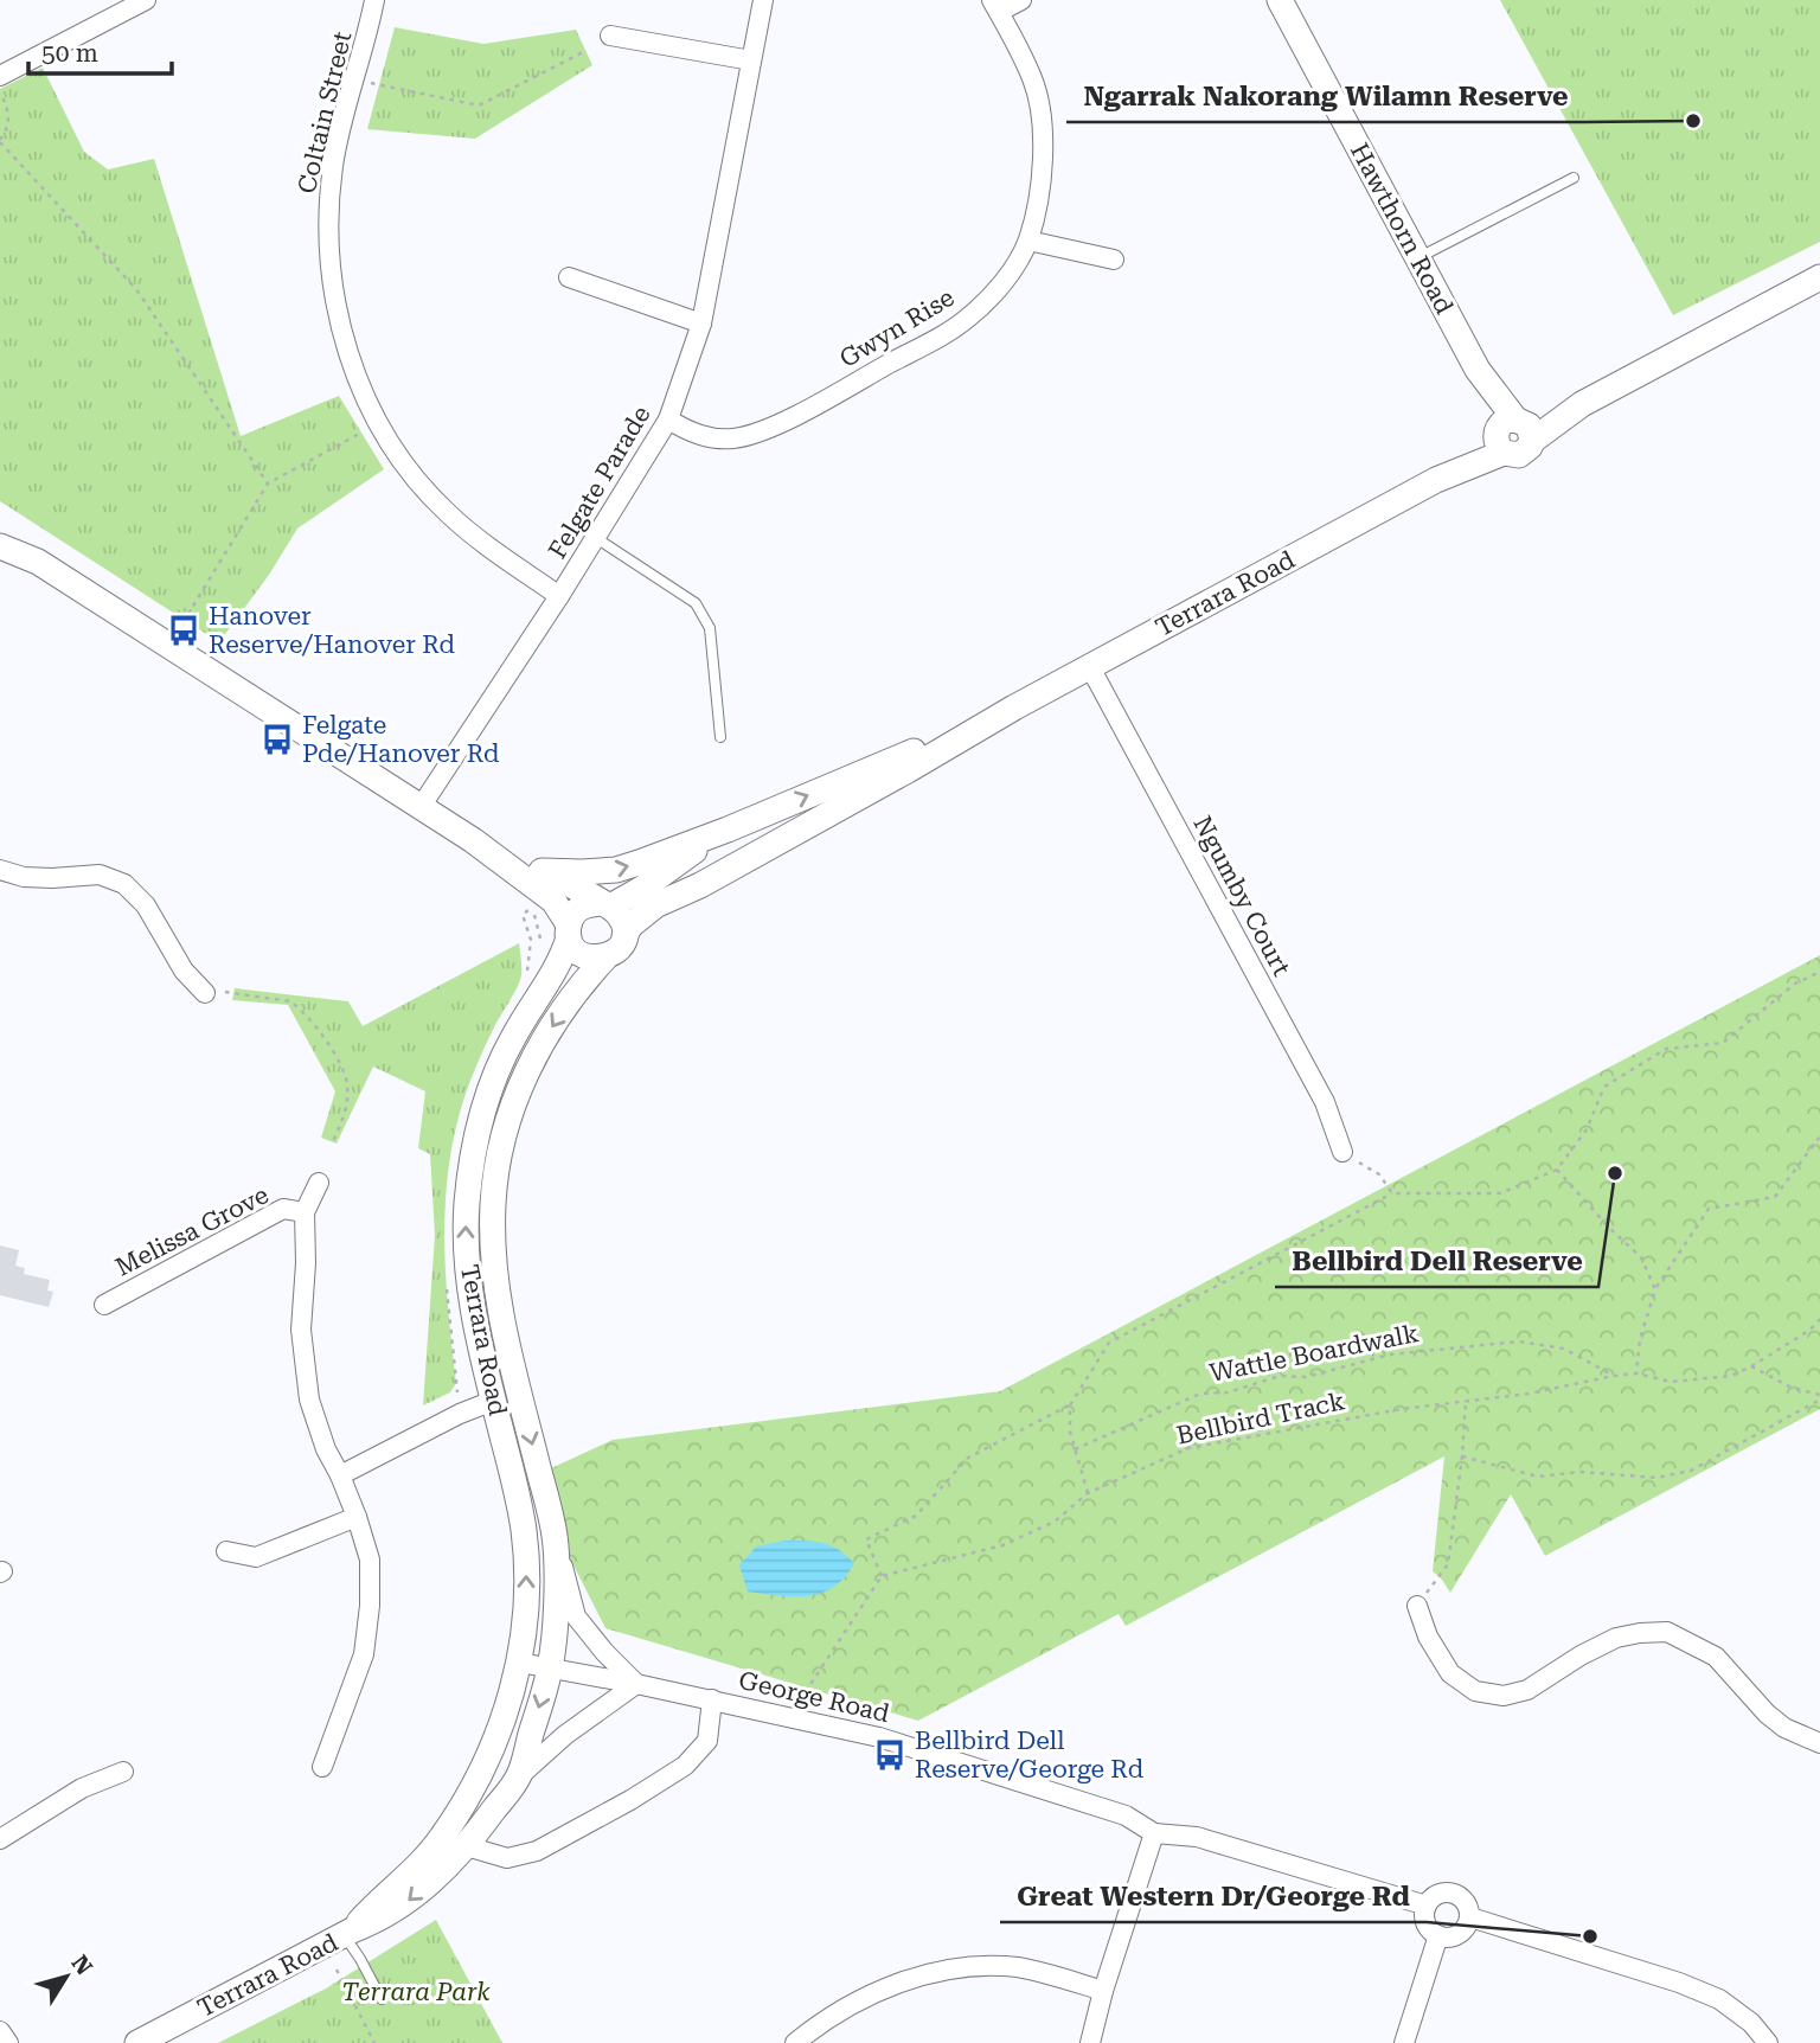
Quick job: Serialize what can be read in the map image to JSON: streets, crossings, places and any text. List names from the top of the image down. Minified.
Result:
{"streets":{"main road":["Hawthorn Road","Terrara Road"],"street":["Coltain Street","Gwyn Rise","Felgate Parade","Ngumby Court","Melissa Grove","George Road"],"path":["Wattle Boardwalk","Bellbird Track"]},"crossings":[["Coltain Street","Felgate Parade"],["Hawthorn Road","Terrara Road"],["Gwyn Rise","Felgate Parade"],["Terrara Road","Ngumby Court"],["Terrara Road","George Road"],["Wattle Boardwalk","Bellbird Track"]],"parks":["Terrara Park"],"places":{"other":["Ngarrak Nakorang Wilamn Reserve","Bellbird Dell Reserve","Great Western Dr/George Rd"],"bus stop":["Hanover Reserve/Hanover Rd","Felgate Pde/Hanover Rd","Bellbird Dell Reserve/George Rd"]},"scale_bar":"50 m","north":"top right"}
